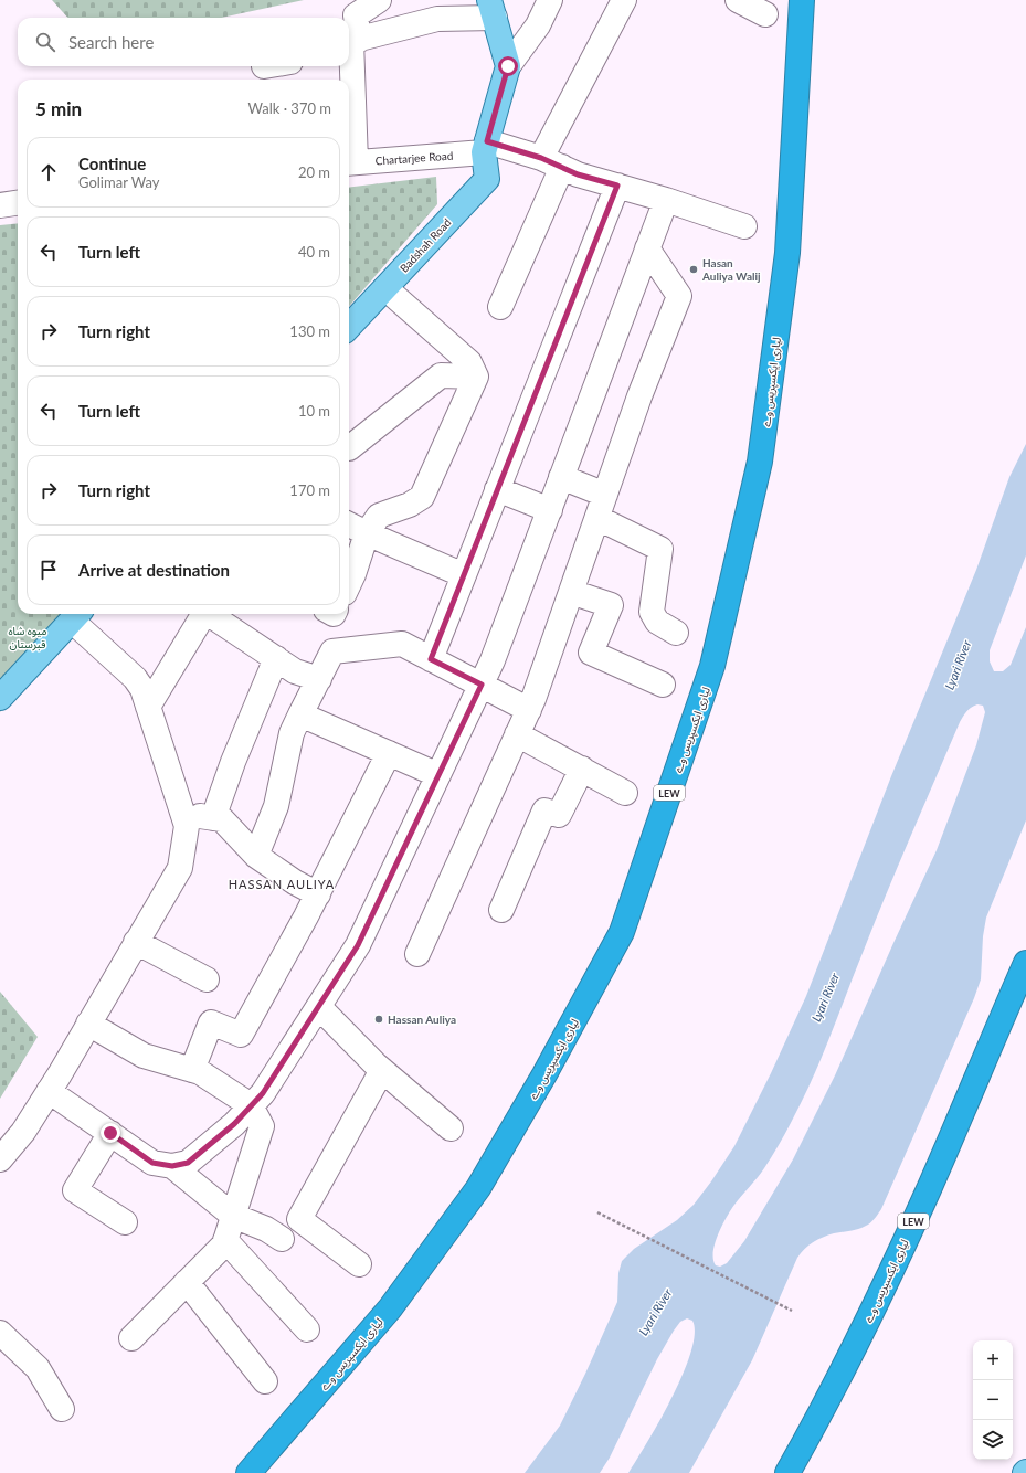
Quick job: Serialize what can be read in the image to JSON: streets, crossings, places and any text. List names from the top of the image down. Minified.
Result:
{"streets":{"highway":["لیاری ایکسپریس وے","LEW"],"main road":["Badshah Road"],"street":["Chartarjee Road"]},"crossings":[["Chartarjee Road","Badshah Road"]],"districts":["HASSAN AULIYA"],"water":["Lyari River"],"parks":["میوہ شاہ قبرستان"],"places":["Hasan Auliya Walij","Hassan Auliya"],"page":{"search":"Search here","heading":["5 min","Walk · 370 m"],"list":[["Continue","Golimar Way","20 m"],["Turn left","40 m"],["Turn right","130 m"],["Turn left","10 m"],["Turn right","170 m"],"Arrive at destination"],"map_buttons":["+","−"]}}
